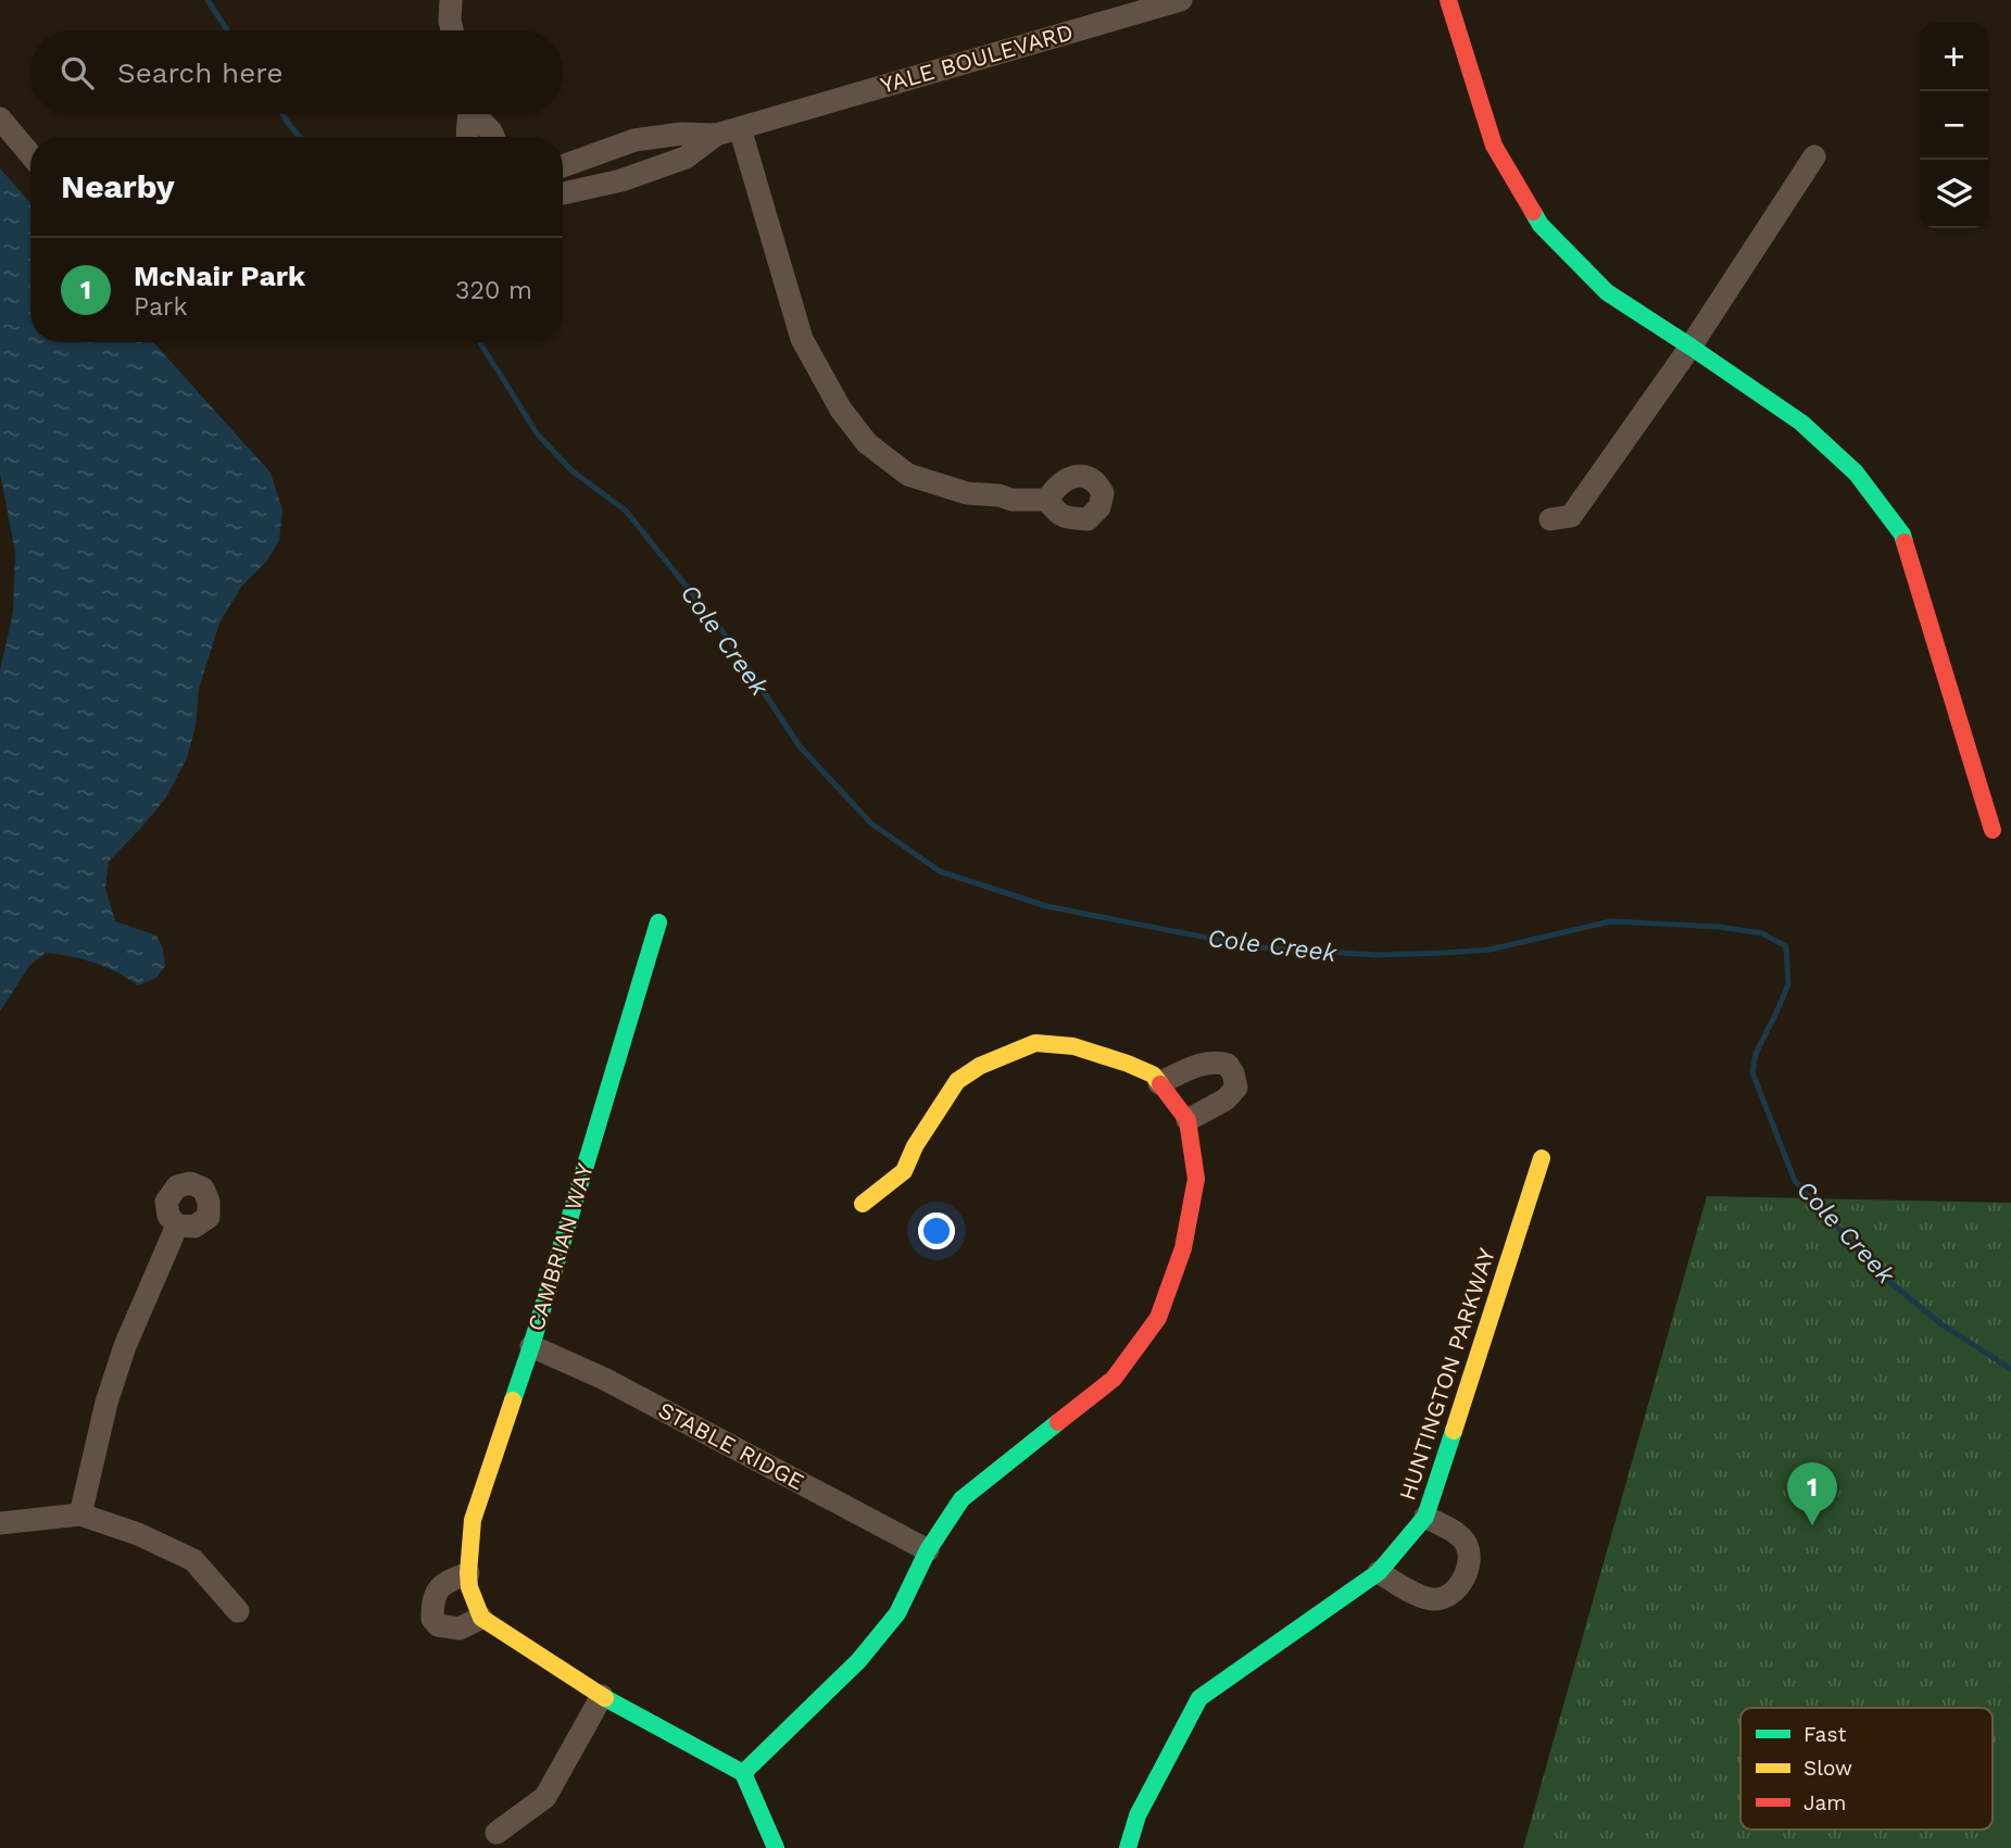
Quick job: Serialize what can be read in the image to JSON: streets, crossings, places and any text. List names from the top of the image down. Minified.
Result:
{"streets":{"street":["YALE BOULEVARD","CAMBRIAN WAY","HUNTINGTON PARKWAY","STABLE RIDGE"]},"crossings":[["CAMBRIAN WAY","STABLE RIDGE"]],"water":["Cole Creek"],"legend":["Fast","Slow","Jam"],"page":{"map_buttons":["+","−"],"search":"Search here","heading":"Nearby","list":[{"mark":"1","name":"McNair Park","note":"Park","value":"320 m"}],"pins":"1"}}
